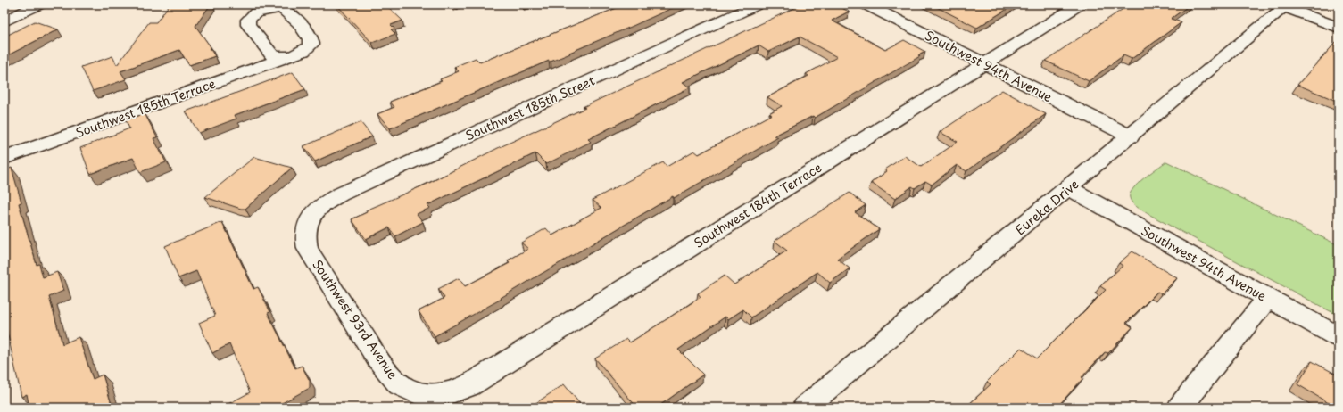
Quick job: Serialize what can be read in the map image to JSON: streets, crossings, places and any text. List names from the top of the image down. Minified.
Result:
{"streets":{"street":["Southwest 94th Avenue","Southwest 185th Terrace","Southwest 185th Street","Southwest 184th Terrace","Eureka Drive","Southwest 93rd Avenue"]},"crossings":[["Southwest 94th Avenue","Southwest 184th Terrace"],["Southwest 94th Avenue","Eureka Drive"],["Southwest 185th Street","Southwest 93rd Avenue"],["Southwest 184th Terrace","Southwest 93rd Avenue"]]}
